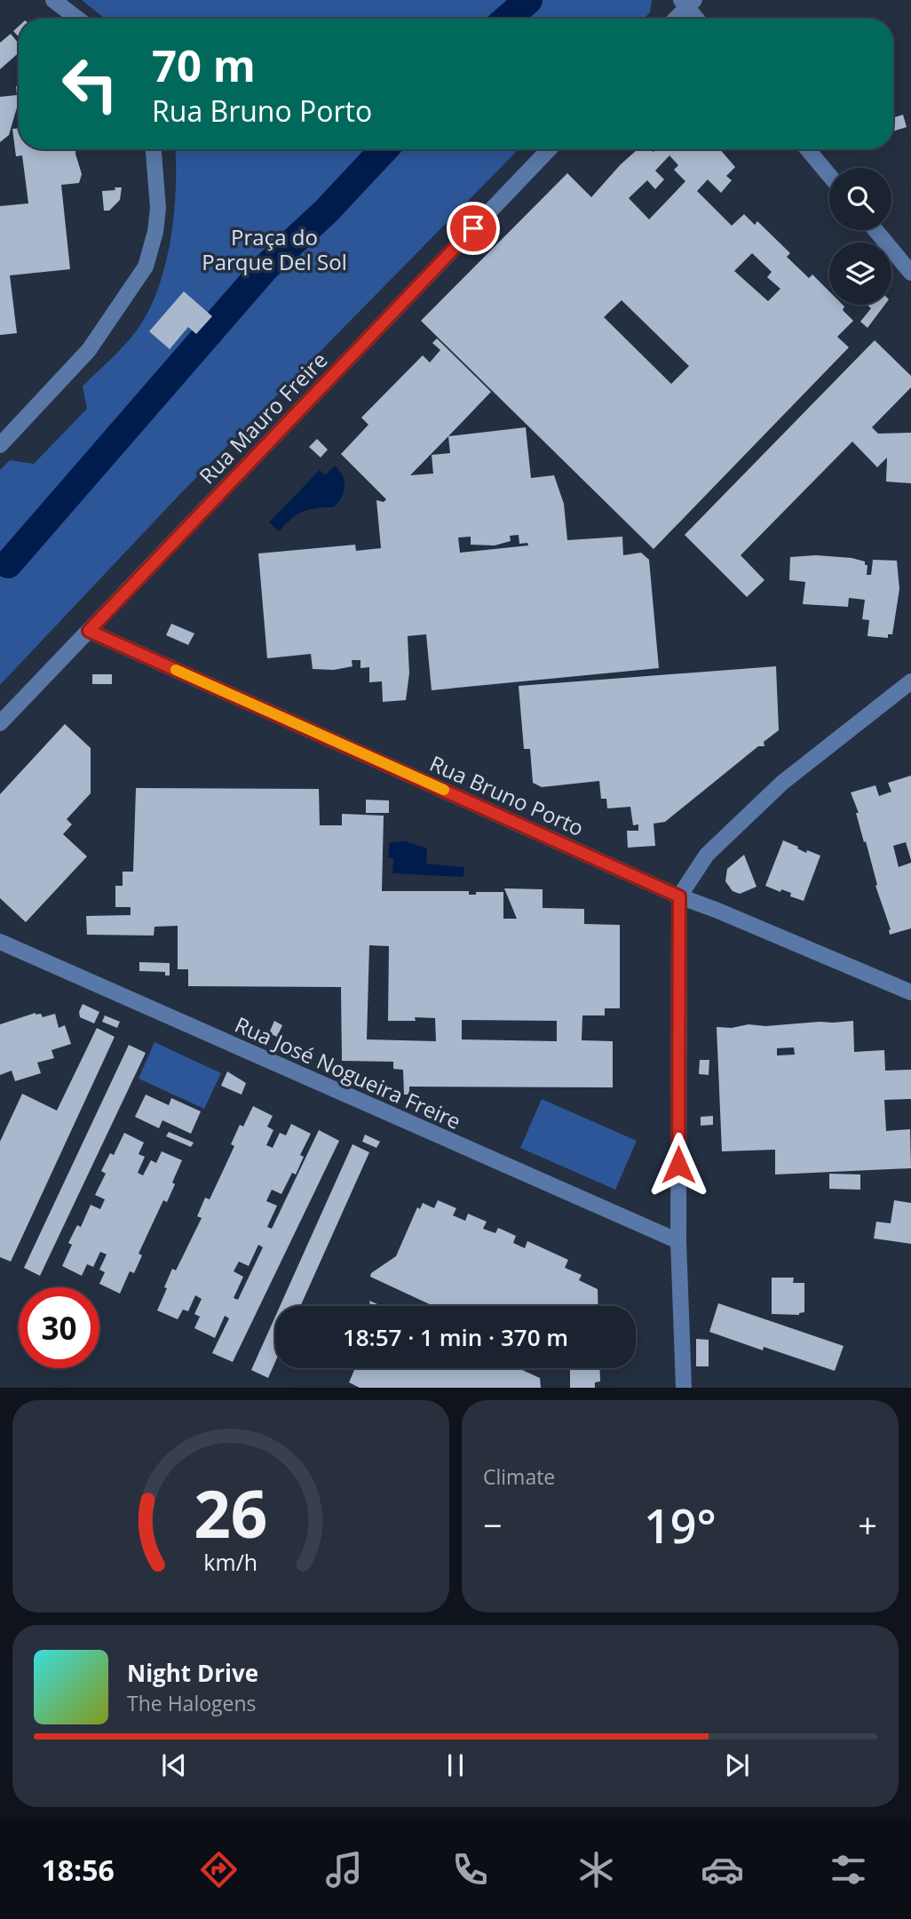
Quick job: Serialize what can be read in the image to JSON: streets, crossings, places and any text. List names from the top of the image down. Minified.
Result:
{"streets":{"street":["Rua Mauro Freire","Rua Bruno Porto","Rua José Nogueira Freire"]},"crossings":[["Rua Mauro Freire","Rua Bruno Porto"]],"parks":["Praça do Parque Del Sol"],"page":{"turn":["70 m","Rua Bruno Porto"],"limit":"30","trip":"18:57 · 1 min · 370 m","tile":"Climate","heat":["−","19°","+"],"song":["Night Drive","The Halogens"],"tabs":"18:56","gauge":["26","km/h"]}}
